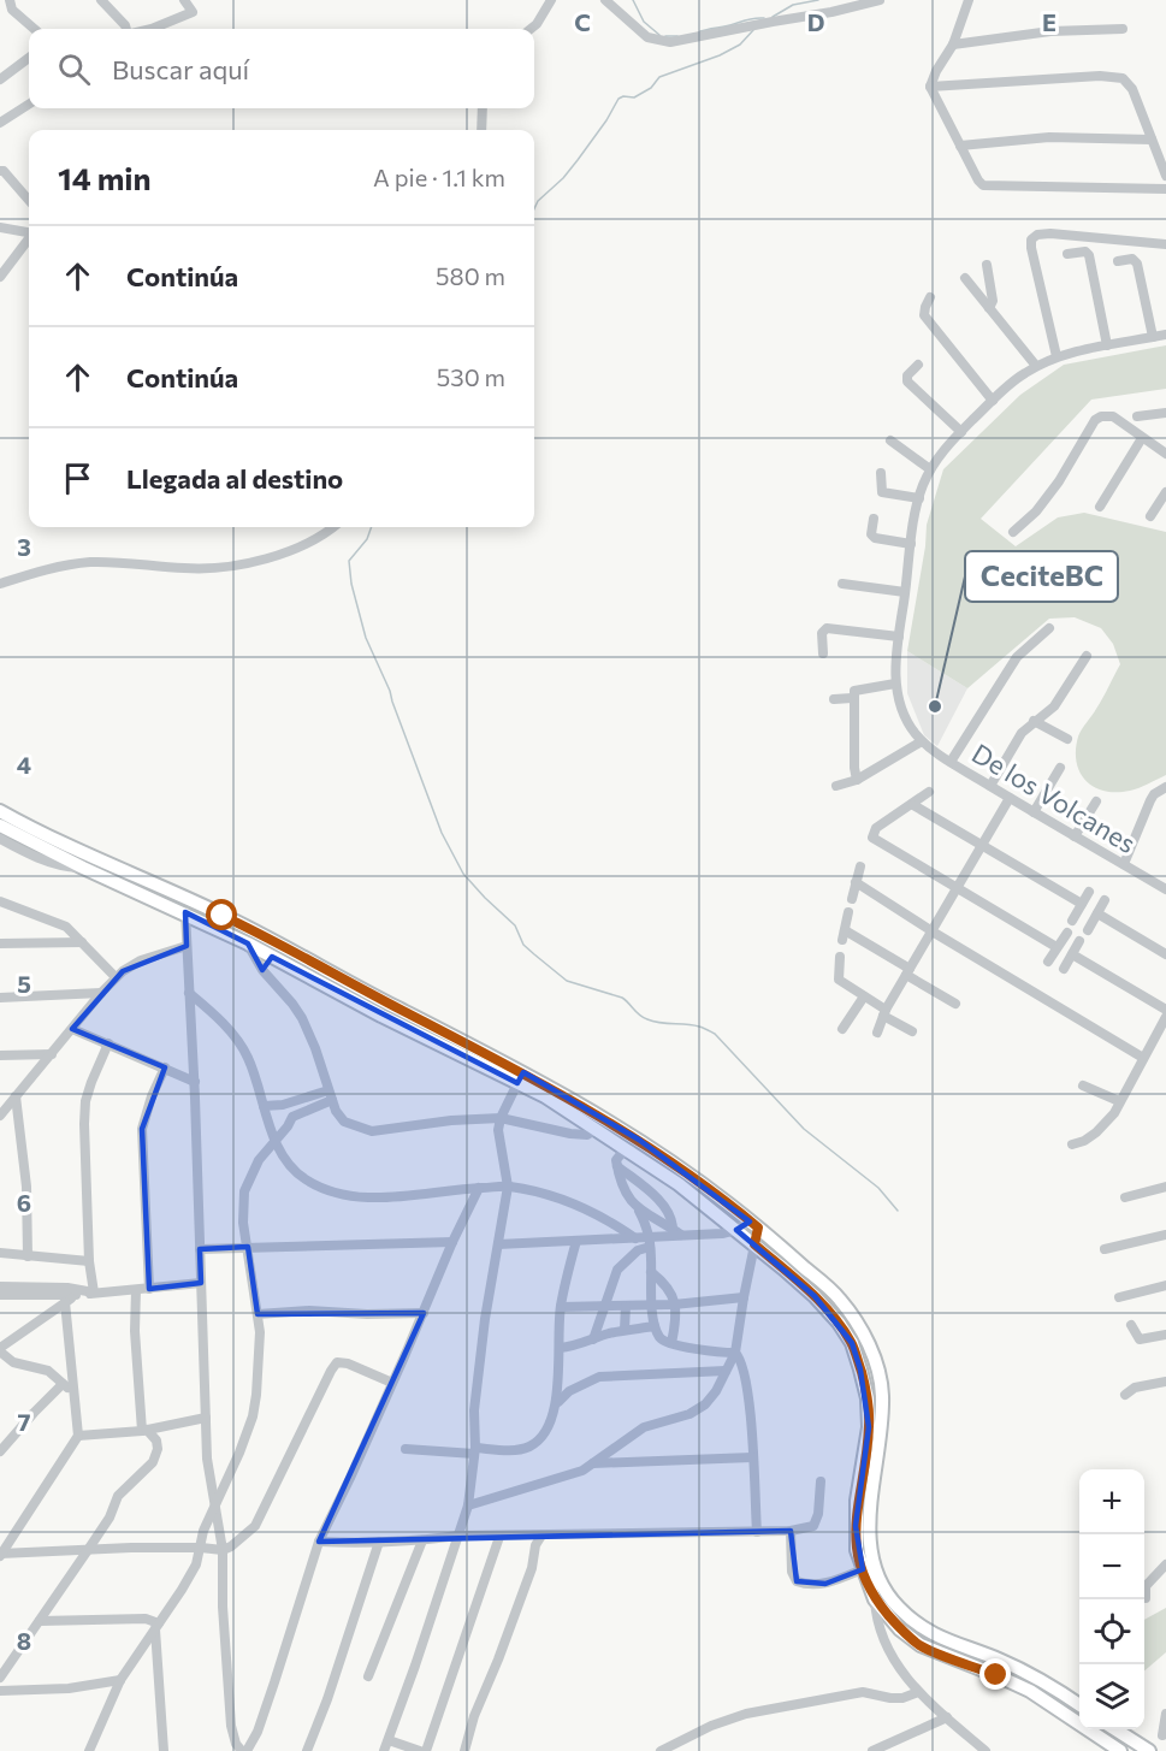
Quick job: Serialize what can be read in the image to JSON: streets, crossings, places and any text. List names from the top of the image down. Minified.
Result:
{"streets":{"street":["De los Volcanes"]},"places":["CeciteBC"],"page":{"search":"Buscar aquí","heading":["14 min","A pie · 1.1 km"],"list":[["Continúa","580 m"],["Continúa","530 m"],"Llegada al destino"],"map_buttons":["+","−"]},"grid":{"columns":["C","D","E"],"rows":["3","4","5","6","7","8"]}}
